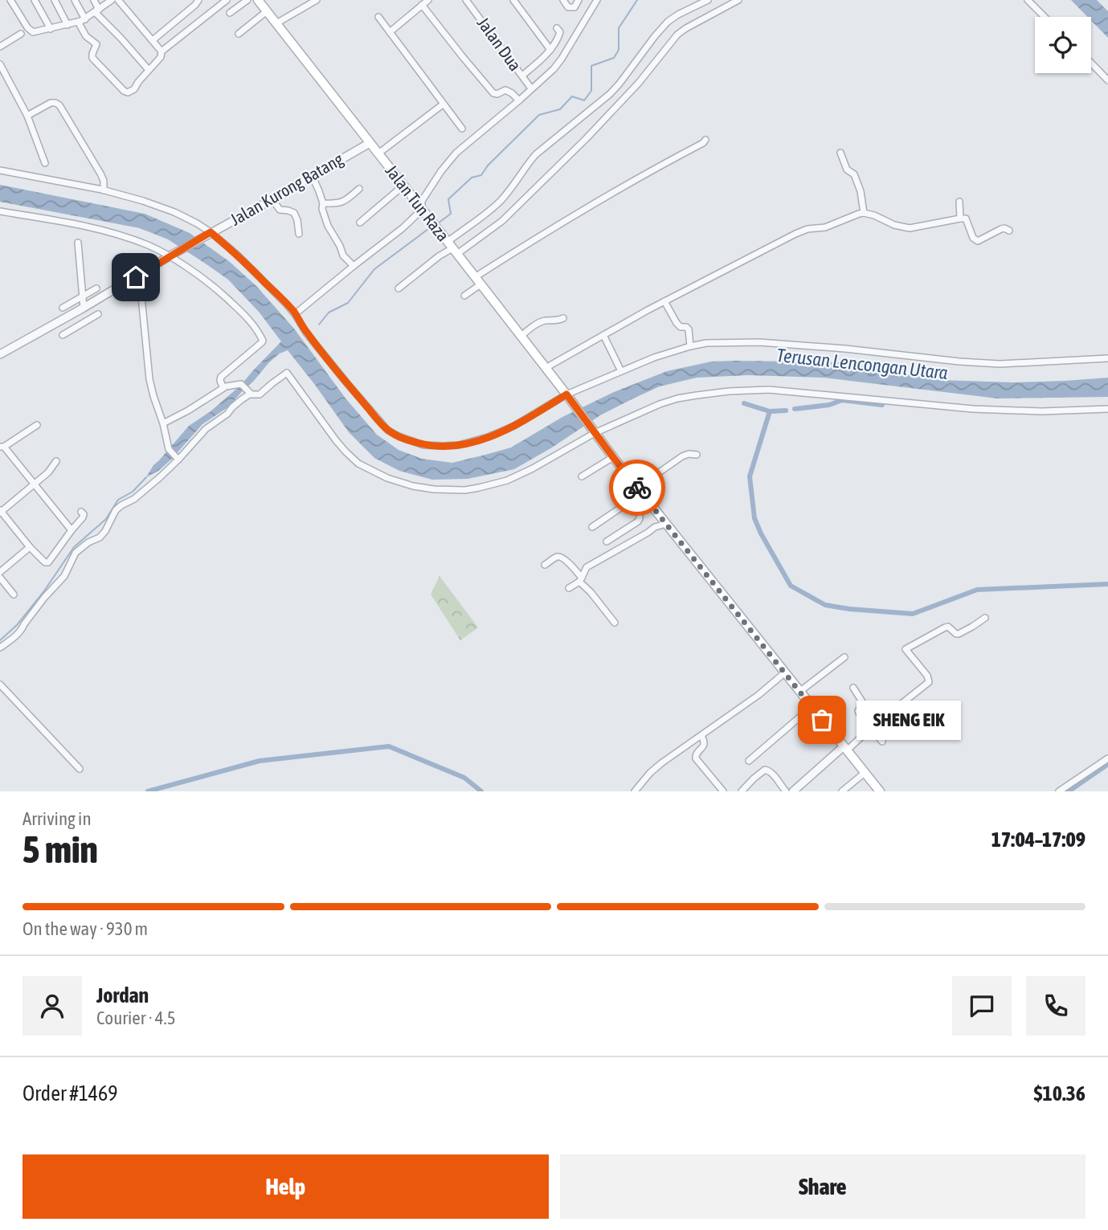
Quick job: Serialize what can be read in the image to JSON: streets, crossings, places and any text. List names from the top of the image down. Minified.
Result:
{"streets":{"main road":["Jalan Tun Raza"],"street":["Jalan Dua","Jalan Kurong Batang"]},"crossings":[["Jalan Kurong Batang","Jalan Tun Raza"]],"water":["Terusan Lencongan Utara"],"places":["SHENG EIK"],"page":{"bubble":"SHENG EIK","heading":["5 min","Arriving in","17:04–17:09"],"panel":["Jordan","Courier · 4.5","Order #1469","$10.36"],"bar":"On the way · 930 m","buttons":["Help","Share"]}}
